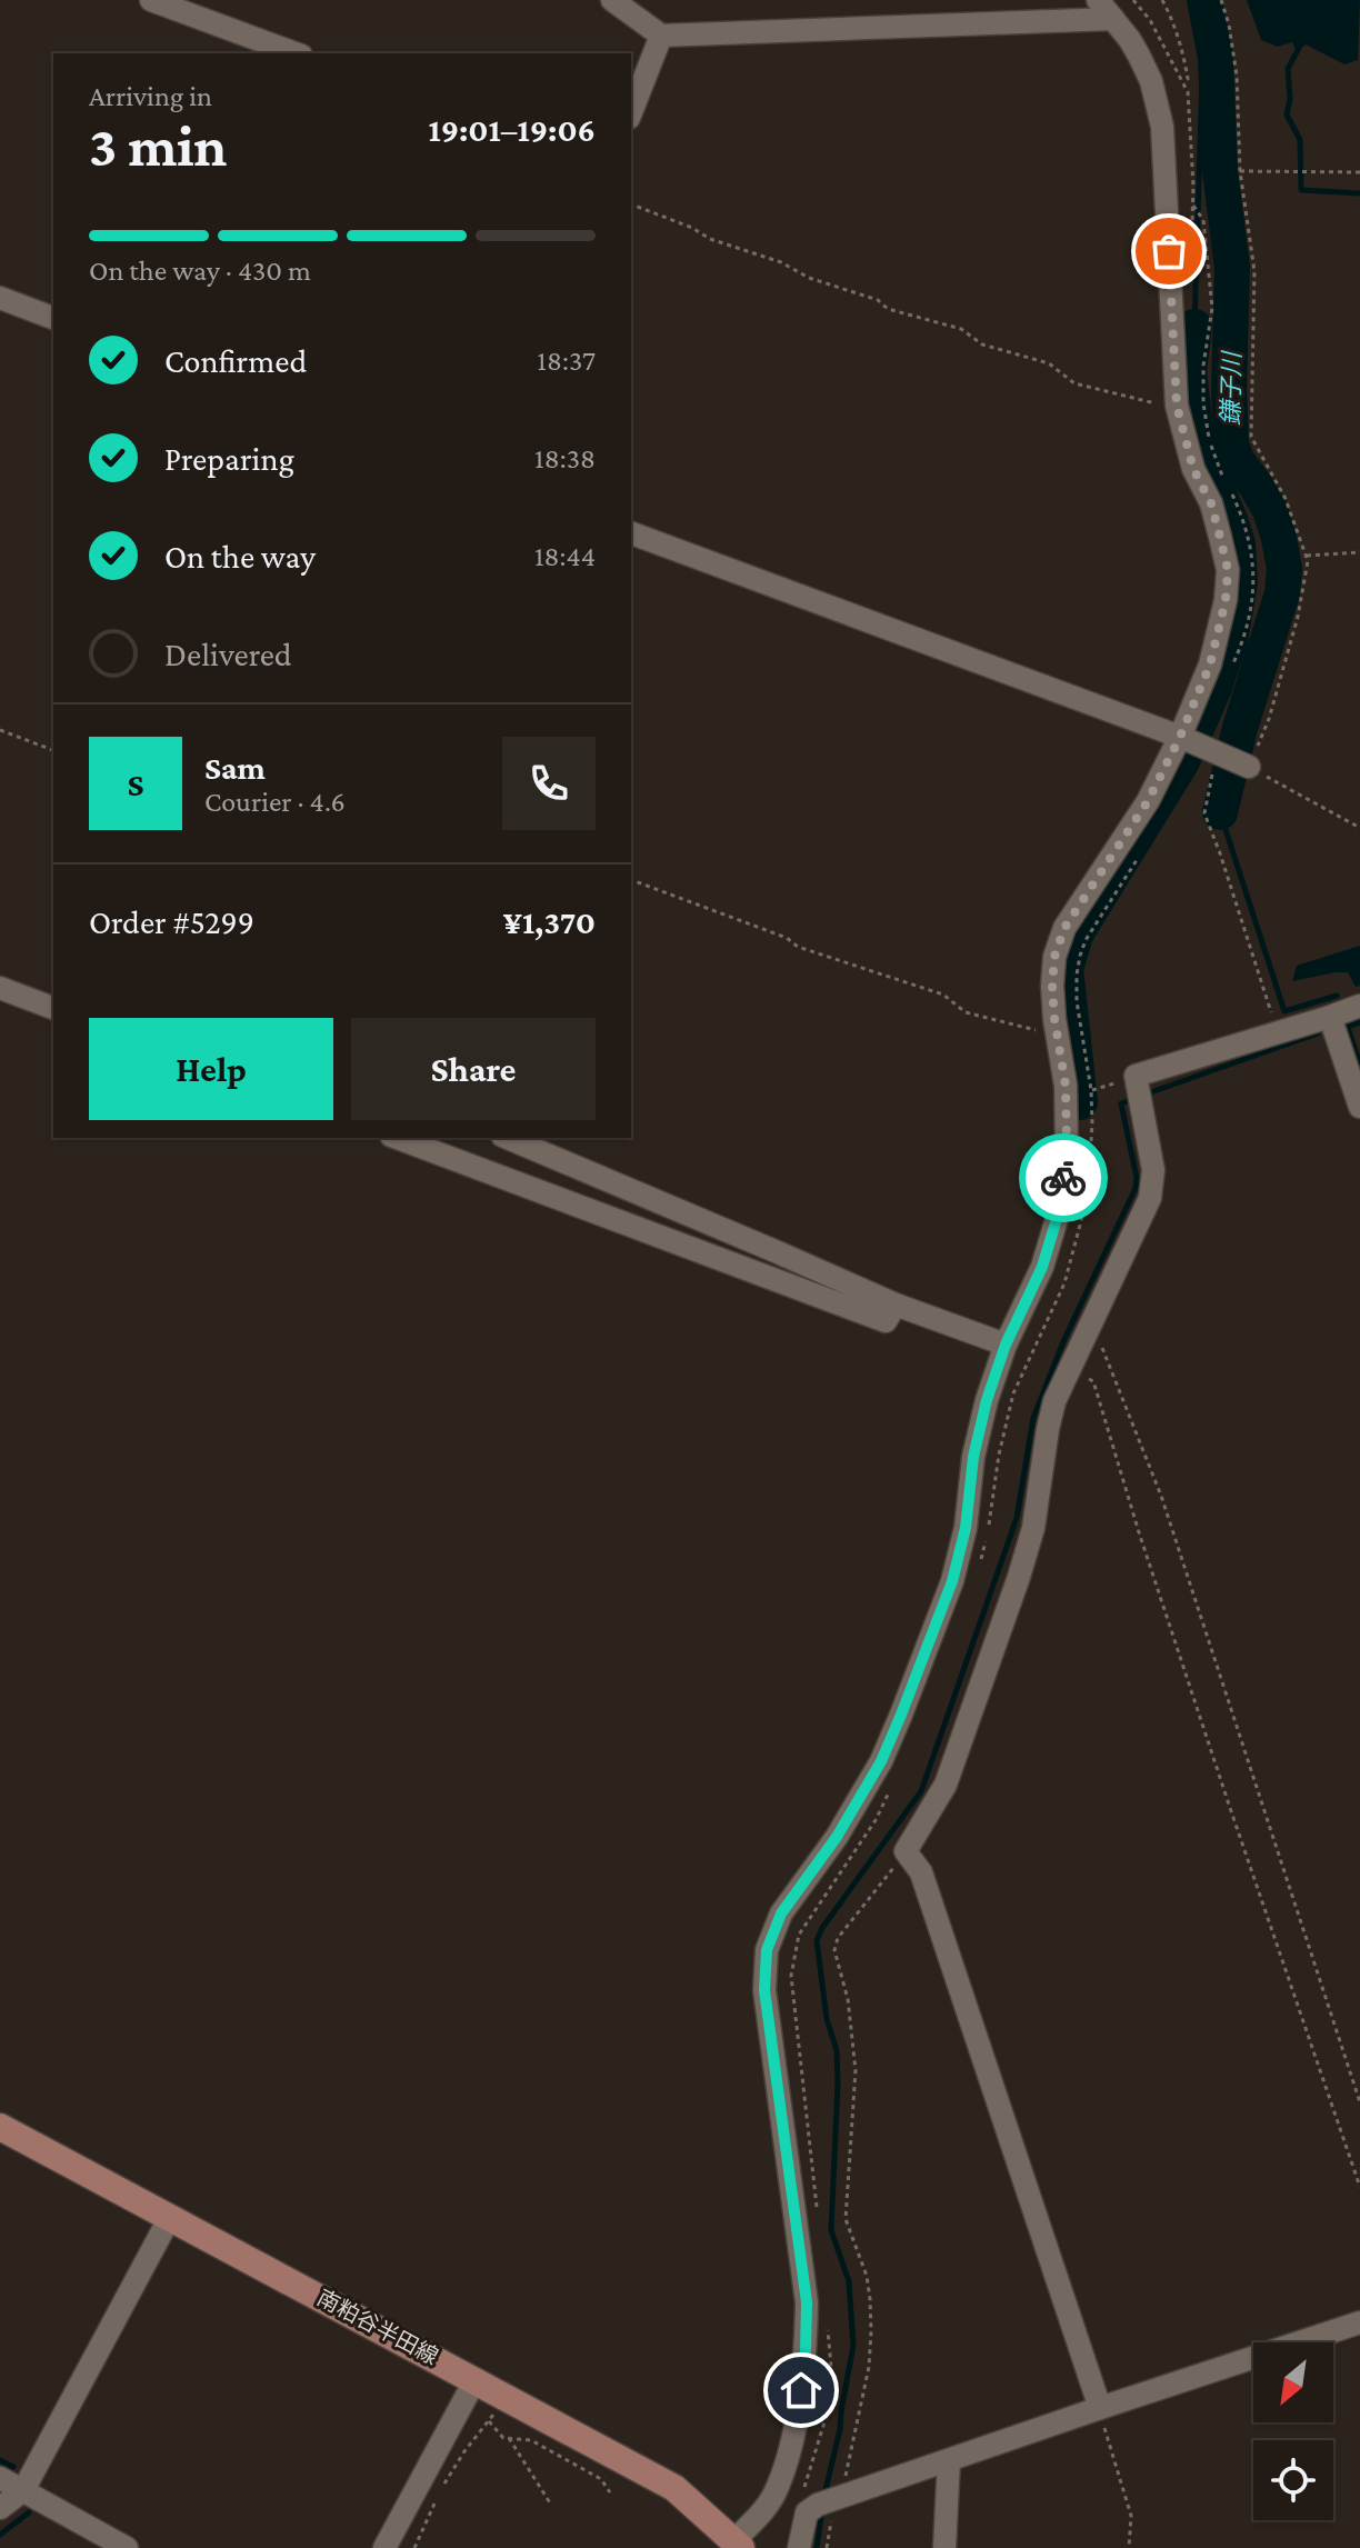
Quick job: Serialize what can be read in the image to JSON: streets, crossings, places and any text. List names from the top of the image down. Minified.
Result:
{"streets":{"main road":["南粕谷半田線"]},"water":["鎌子川"],"north":"bottom left","page":{"heading":["3 min","Arriving in","19:01–19:06"],"panel":["Sam","Courier · 4.6","Order #5299","¥1,370"],"bar":"On the way · 430 m","list":[["Confirmed","18:37"],["Preparing","18:38"],["On the way","18:44"],"Delivered"],"round":"S","buttons":["Help","Share"]}}
